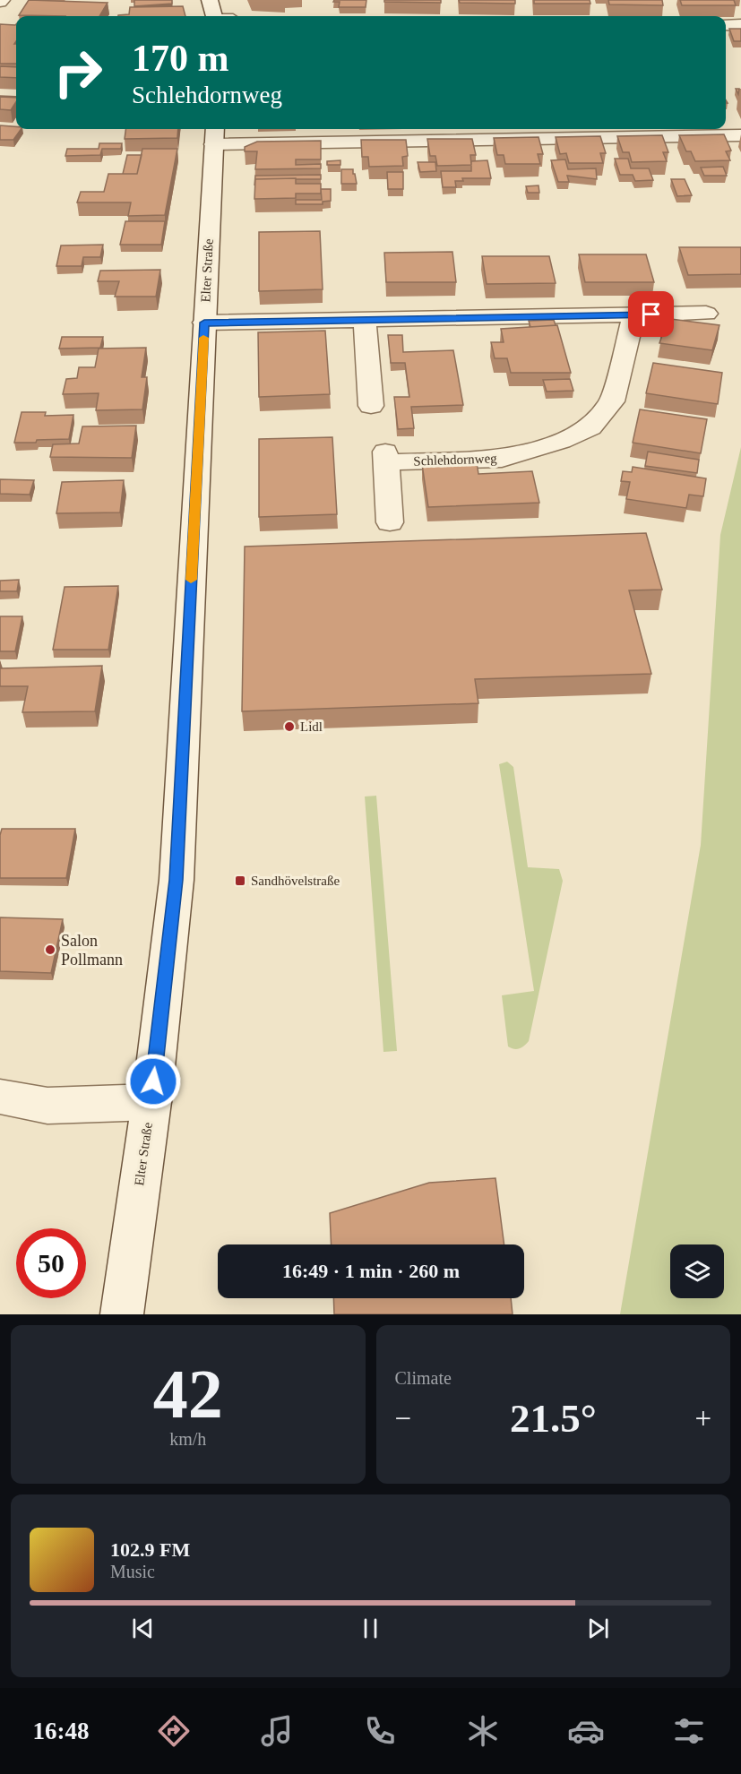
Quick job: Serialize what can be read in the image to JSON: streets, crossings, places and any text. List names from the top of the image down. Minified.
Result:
{"streets":{"street":["Elter Straße","Schlehdornweg"]},"places":{"other":["Lidl","Salon Pollmann"],"transit":["Sandhövelstraße"]},"page":{"turn":["170 m","Schlehdornweg"],"limit":"50","trip":"16:49 · 1 min · 260 m","tile":[["42","km/h"],"Climate"],"heat":["−","21.5°","+"],"song":["102.9 FM","Music"],"tabs":"16:48"}}
